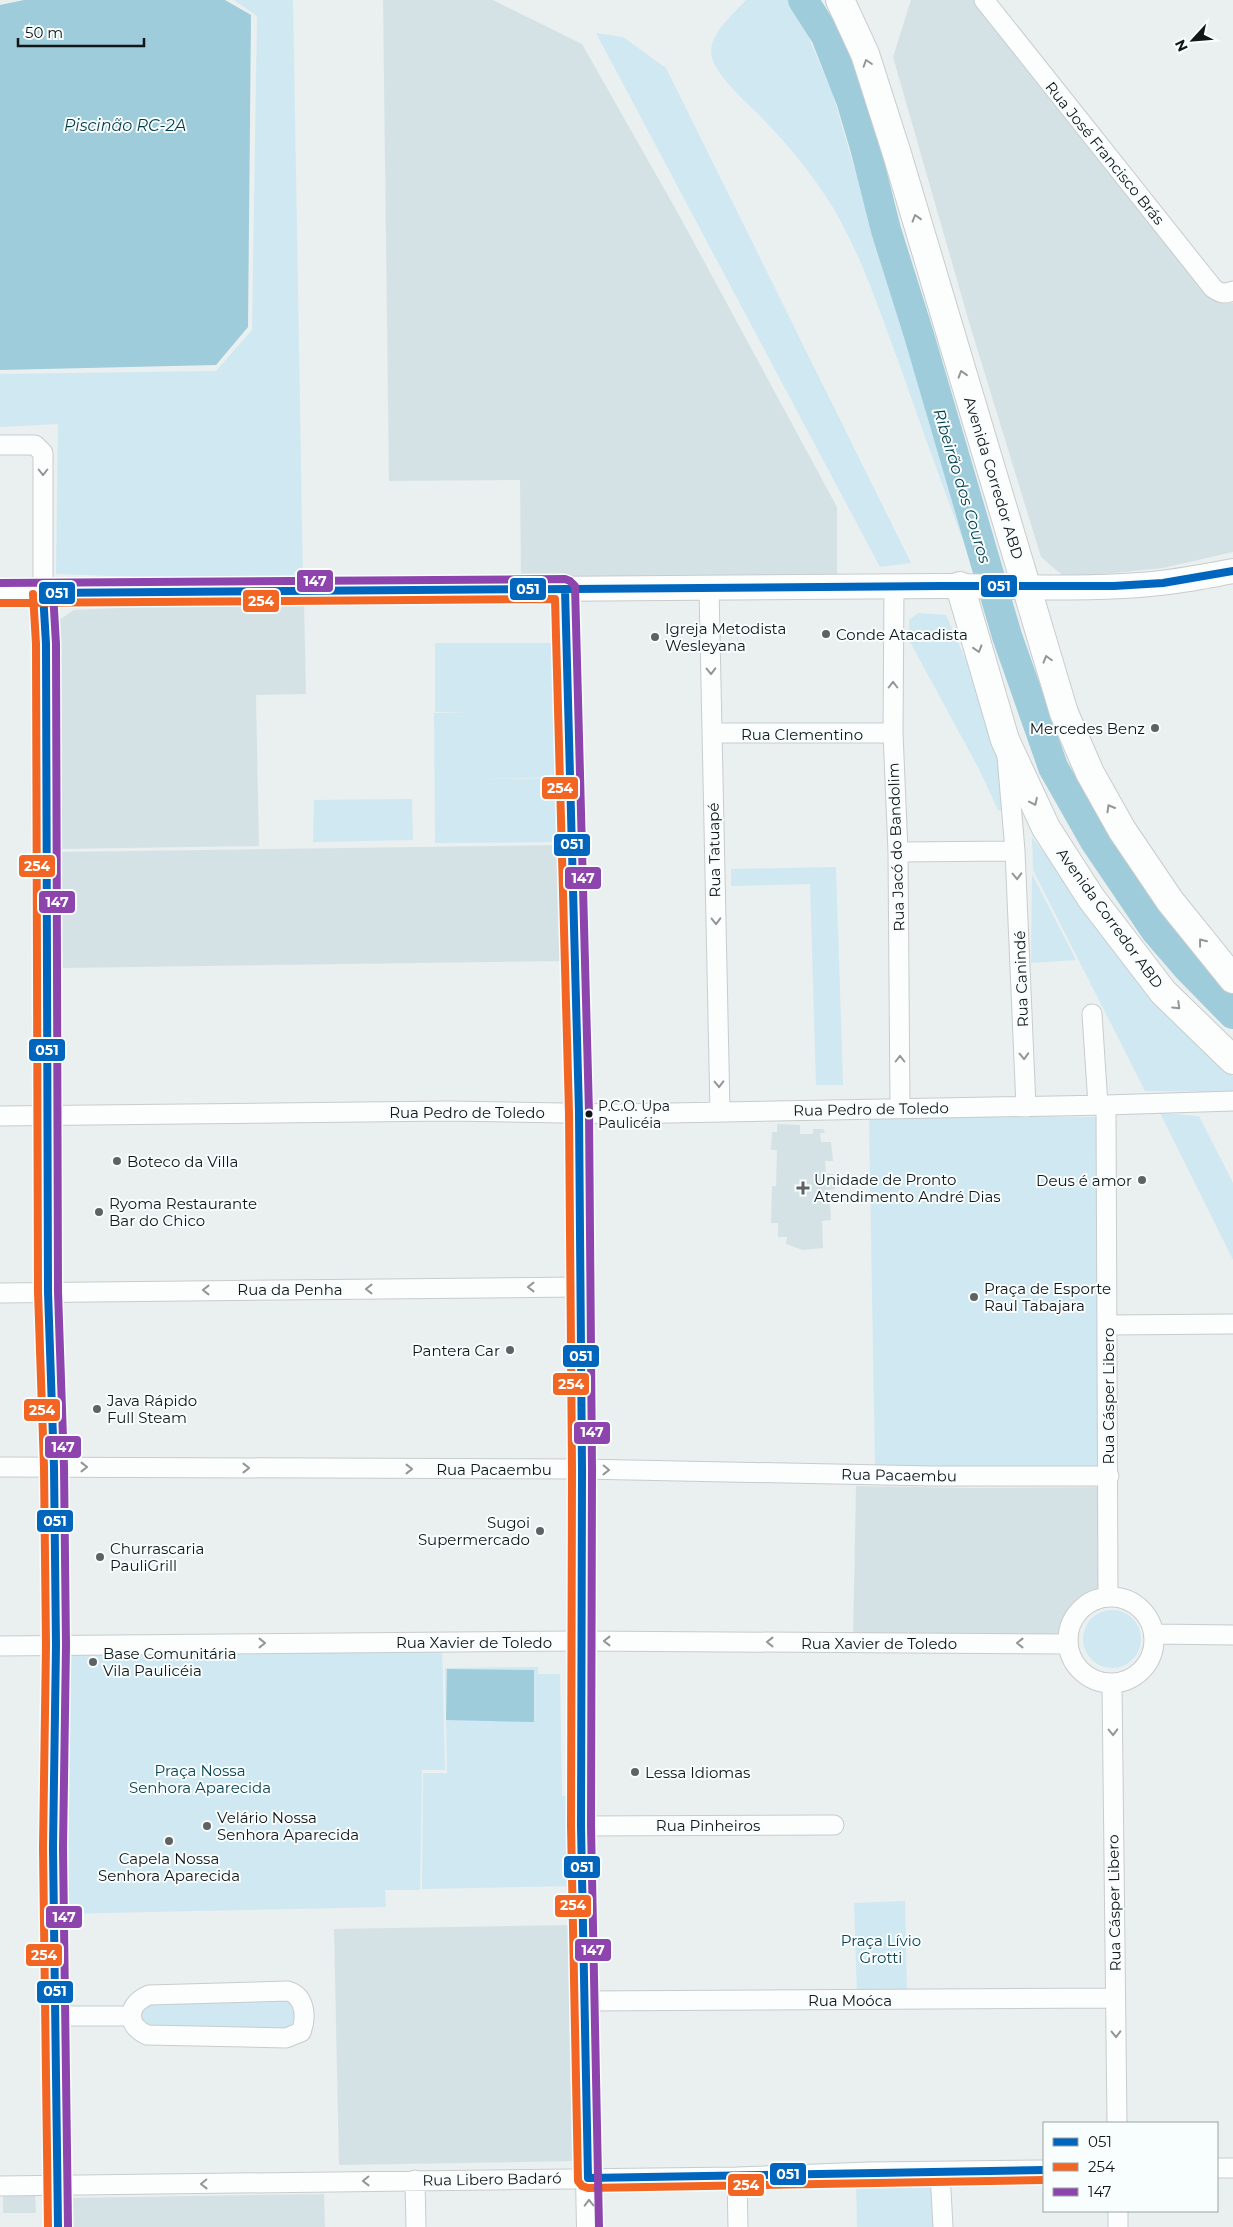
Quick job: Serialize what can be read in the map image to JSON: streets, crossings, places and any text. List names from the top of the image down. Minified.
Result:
{"streets":{"highway":["Avenida Corredor ABD"],"street":["Rua José Francisco Brás","Rua Clementino","Rua Jacó do Bandolim","Rua Tatuapé","Rua Canindé","Rua Pedro de Toledo","Rua da Penha","Rua Cásper Libero","Rua Pacaembu","Rua Xavier de Toledo","Rua Pinheiros","Rua Moóca","Rua Libero Badaró"]},"crossings":[["Avenida Corredor ABD","Rua Canindé"],["Rua Clementino","Rua Jacó do Bandolim"],["Rua Clementino","Rua Tatuapé"],["Rua Jacó do Bandolim","Rua Pedro de Toledo"],["Rua Tatuapé","Rua Pedro de Toledo"],["Rua Canindé","Rua Pedro de Toledo"],["Rua Pedro de Toledo","Rua Cásper Libero"],["Rua Cásper Libero","Rua Pacaembu"],["Rua Cásper Libero","Rua Xavier de Toledo"],["Rua Cásper Libero","Rua Moóca"]],"one_way":["Rua Jacó do Bandolim","Rua Canindé","Rua da Penha","Rua Cásper Libero","Rua Pacaembu"],"water":["Piscinão RC-2A","Ribeirão dos Couros"],"parks":["Praça Nossa Senhora Aparecida","Praça Lívio Grotti"],"places":{"other":["Conde Atacadista","Igreja Metodista Wesleyana","Mercedes Benz","P.C.O. Upa Paulicéia","Boteco da Villa","Deus é amor","Ryoma Restaurante Bar do Chico","Praça de Esporte Raul Tabajara","Pantera Car","Java Rápido Full Steam","Sugoi Supermercado","Churrascaria PauliGrill","Base Comunitária Vila Paulicéia","Lessa Idiomas","Velário Nossa Senhora Aparecida","Capela Nossa Senhora Aparecida"],"health":["Unidade de Pronto Atendimento André Dias"]},"lines":["transit line 051","transit line 147","transit line 254"],"legend":["051","254","147"],"scale_bar":"50 m","north":"bottom left"}
